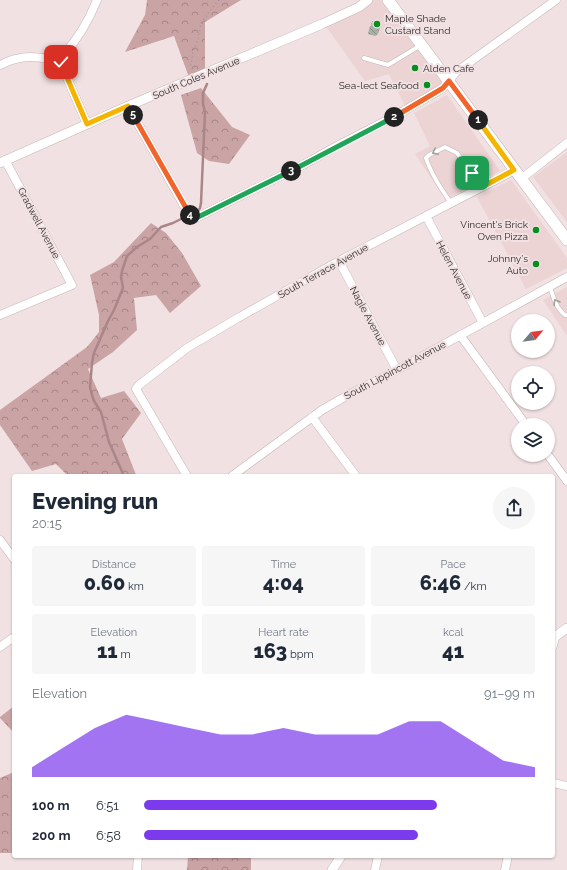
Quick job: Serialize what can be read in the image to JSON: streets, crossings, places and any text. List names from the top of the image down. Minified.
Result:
{"streets":{"street":["South Coles Avenue","Gradwell Avenue","Helen Avenue","South Terrace Avenue","Nagle Avenue","South Lippincott Avenue"]},"crossings":[["South Coles Avenue","Gradwell Avenue"],["Helen Avenue","South Terrace Avenue"],["Helen Avenue","South Lippincott Avenue"],["South Terrace Avenue","Nagle Avenue"],["Nagle Avenue","South Lippincott Avenue"]],"places":["Maple Shade Custard Stand","Alden Cafe","Sea-lect Seafood","Vincent's Brick Oven Pizza","Johnny's Auto"],"north":"top right","page":{"pins":["5","2","1","3","4"],"heading":["Evening run","20:15"],"stats":[["Distance","0.60 km"],["Time","4:04"],["Pace","6:46 /km"],["Elevation","11 m"],["Heart rate","163 bpm"],["kcal","41"]],"chart":["Elevation","91–99 m"],"list":[{"name":"100 m","note":"6:51"},{"name":"200 m","note":"6:58"}]}}
